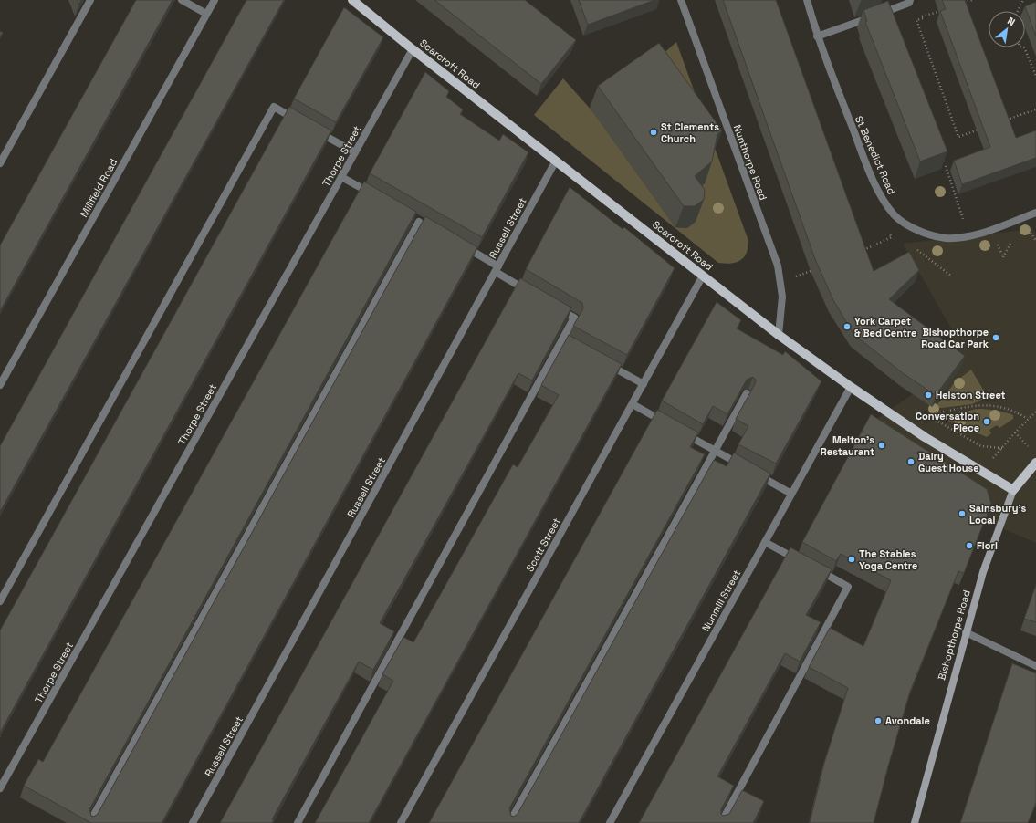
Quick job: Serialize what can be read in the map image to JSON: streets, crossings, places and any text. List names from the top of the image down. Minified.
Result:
{"streets":{"main road":["Scarcroft Road","Bishopthorpe Road"],"street":["St Benedict Road","Thorpe Street","Nunthorpe Road","Millfield Road","Russell Street","Scott Street","Nunmill Street"]},"crossings":[["Scarcroft Road","Thorpe Street"],["Scarcroft Road","Nunthorpe Road"],["Scarcroft Road","Russell Street"],["Scarcroft Road","Scott Street"],["Scarcroft Road","Nunmill Street"],["Scarcroft Road","Bishopthorpe Road"]],"places":["St Clements Church","York Carpet & Bed Centre","Bishopthorpe Road Car Park","Helston Street","Conversation Piece","Melton's Restaurant","Dairy Guest House","Sainsbury's Local","Flori","The Stables Yoga Centre","Avondale"],"north":"top right"}
